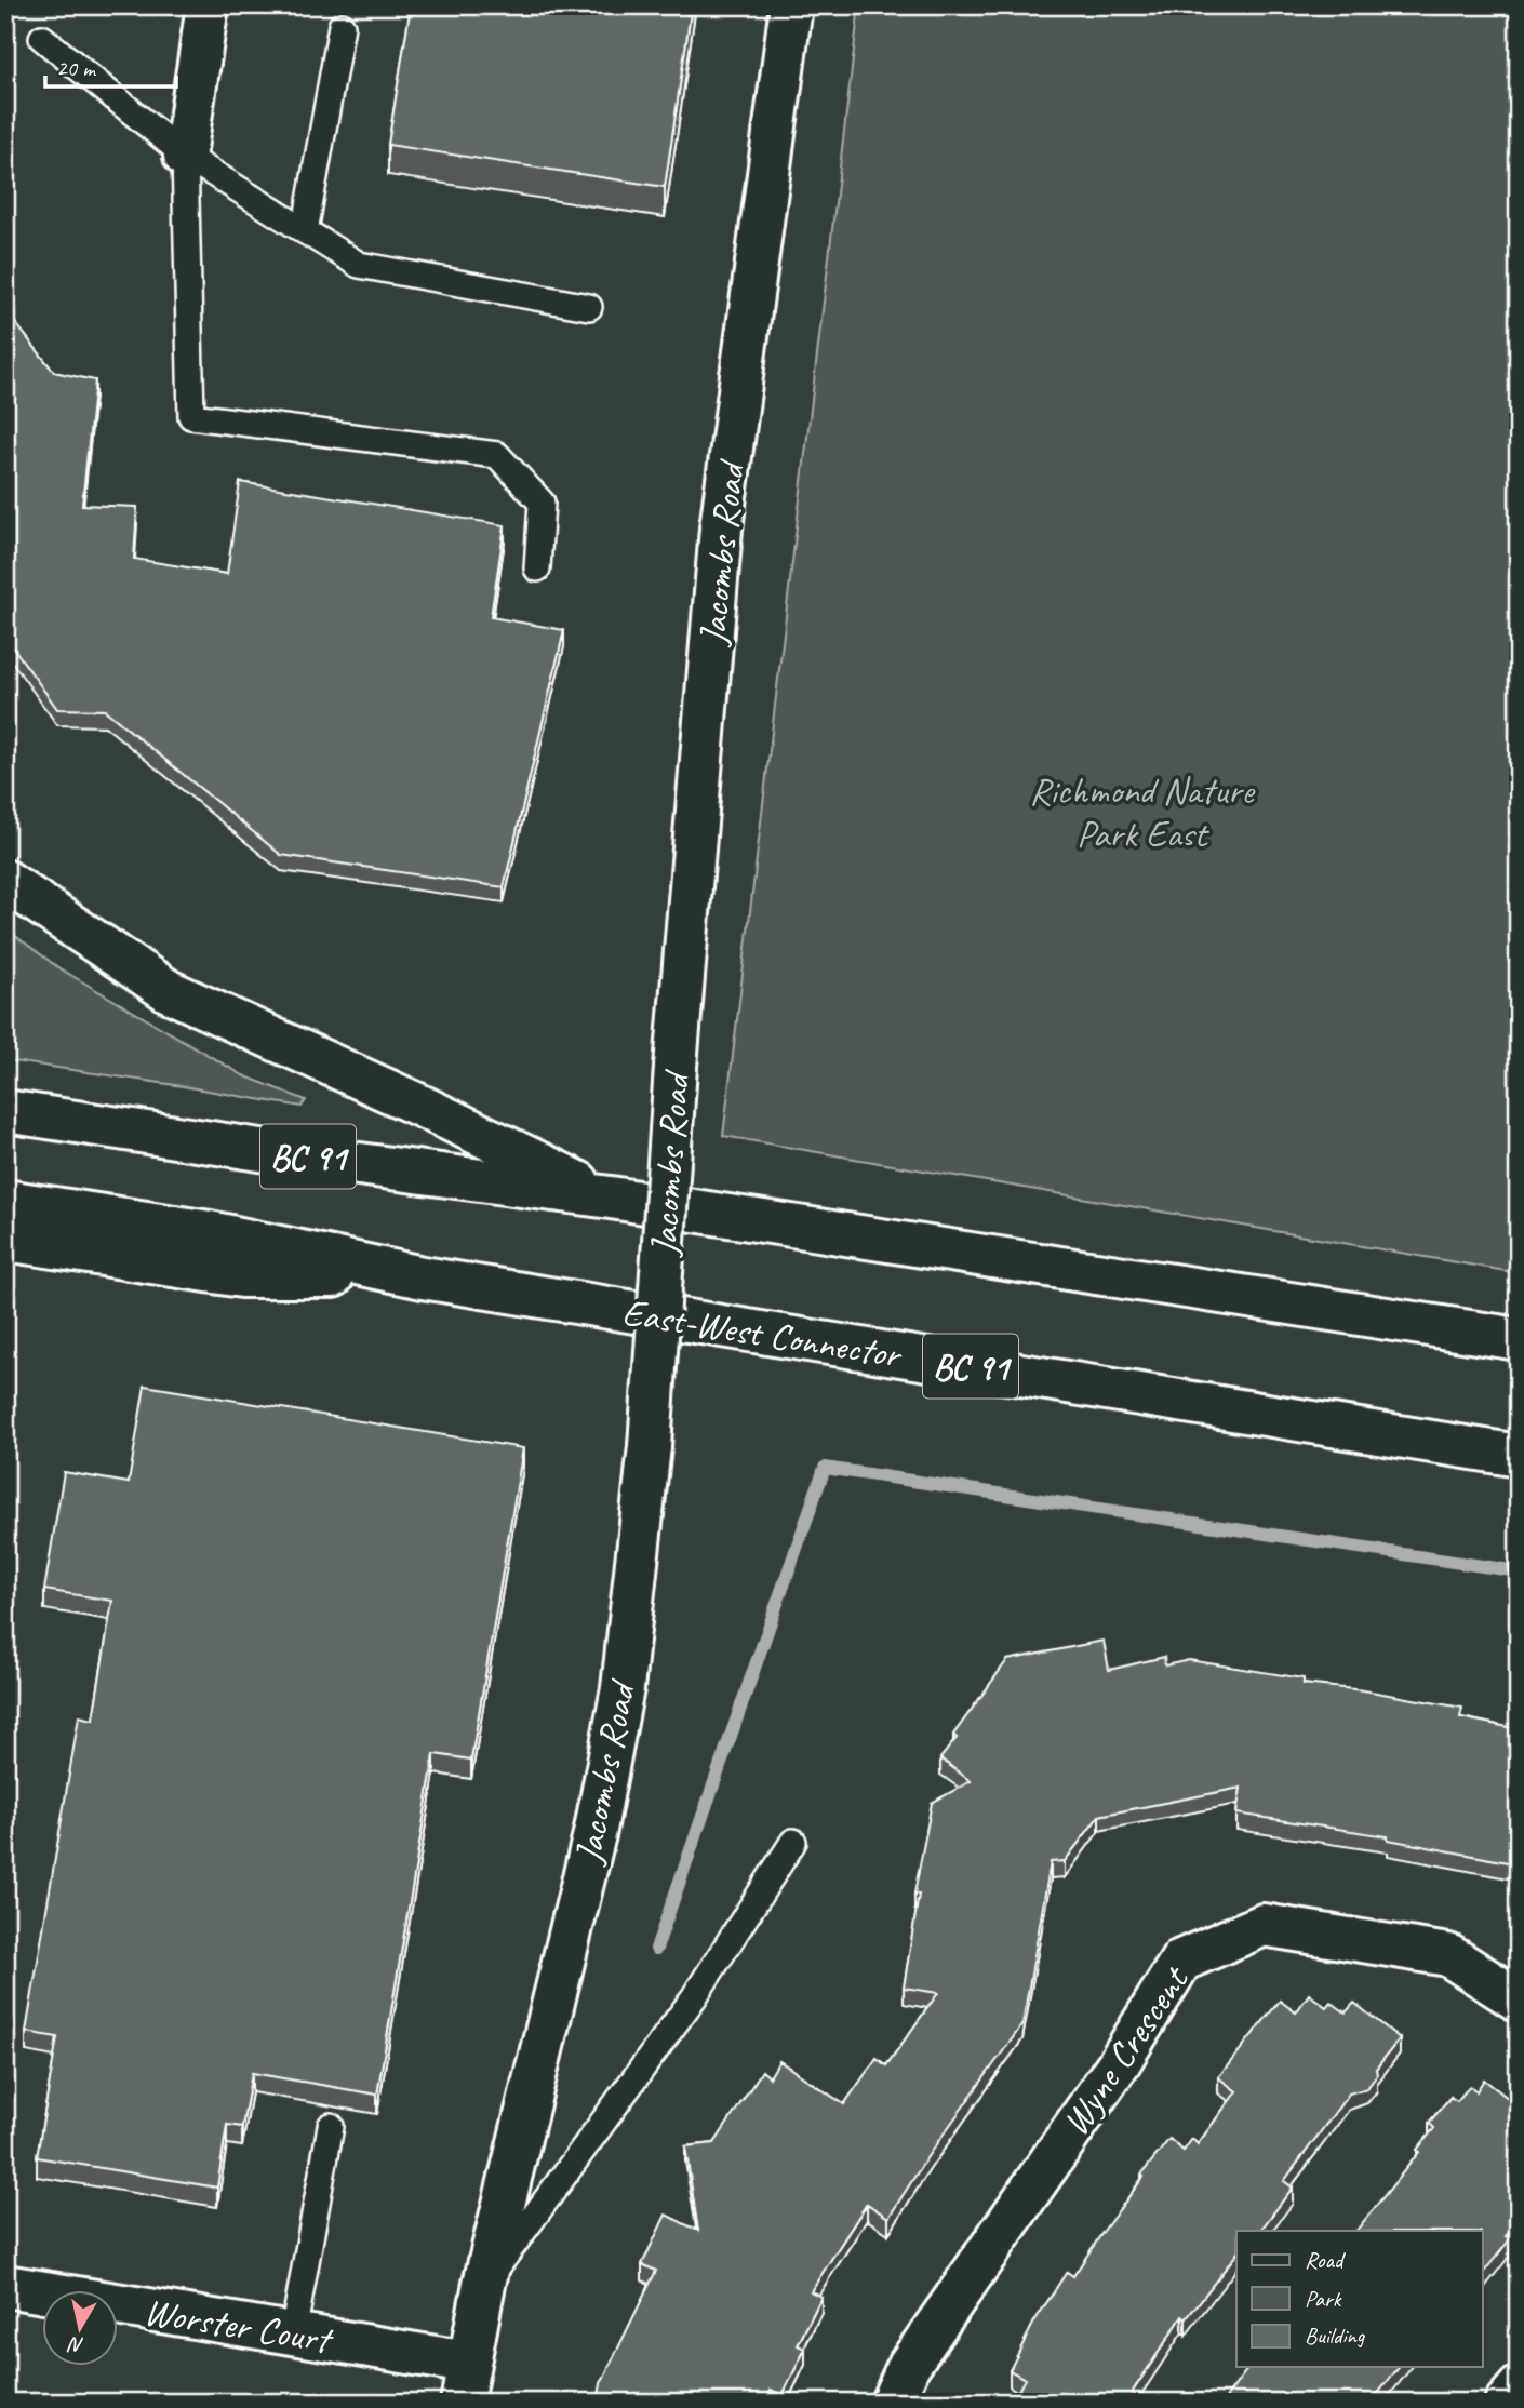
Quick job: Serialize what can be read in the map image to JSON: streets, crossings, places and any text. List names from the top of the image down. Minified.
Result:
{"streets":{"main road":["Jacombs Road","BC 91","East-West Connector","Wyne Crescent","Worster Court"]},"crossings":[["Jacombs Road","Worster Court"]],"parks":["Richmond Nature Park East"],"legend":["Road","Park","Building"],"scale_bar":"20 m","north":"bottom"}
